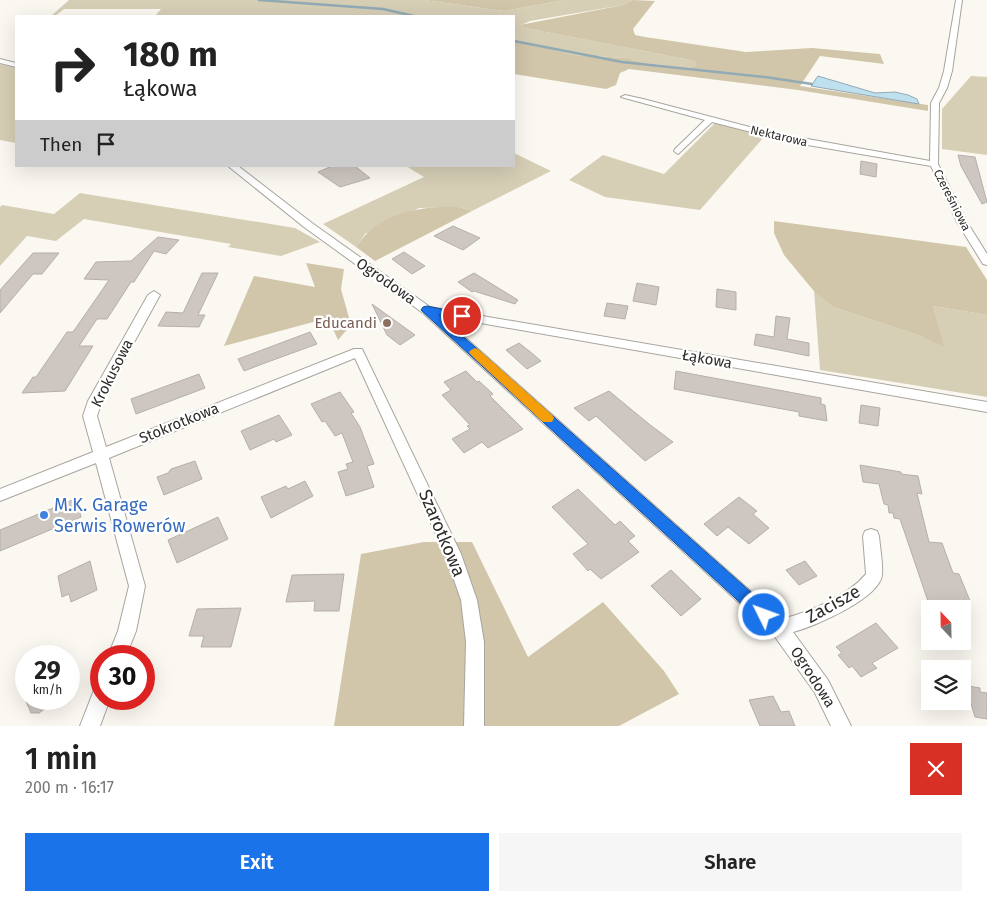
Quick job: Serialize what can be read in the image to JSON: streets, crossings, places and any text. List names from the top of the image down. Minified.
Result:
{"streets":{"street":["Nektarowa","Czereśniowa","Ogrodowa","Łąkowa","Krokusowa","Stokrotkowa","Szarotkowa","Zacisze"]},"crossings":[["Nektarowa","Czereśniowa"],["Ogrodowa","Łąkowa"],["Ogrodowa","Zacisze"],["Krokusowa","Stokrotkowa"],["Stokrotkowa","Szarotkowa"]],"places":["Educandi","M.K. Garage Serwis Rowerów"],"north":"top","page":{"turn":["180 m","Łąkowa"],"then":"Then","speed":"29 km/h","limit":"30","heading":["1 min","200 m · 16:17"],"buttons":["Exit","Share"]}}
